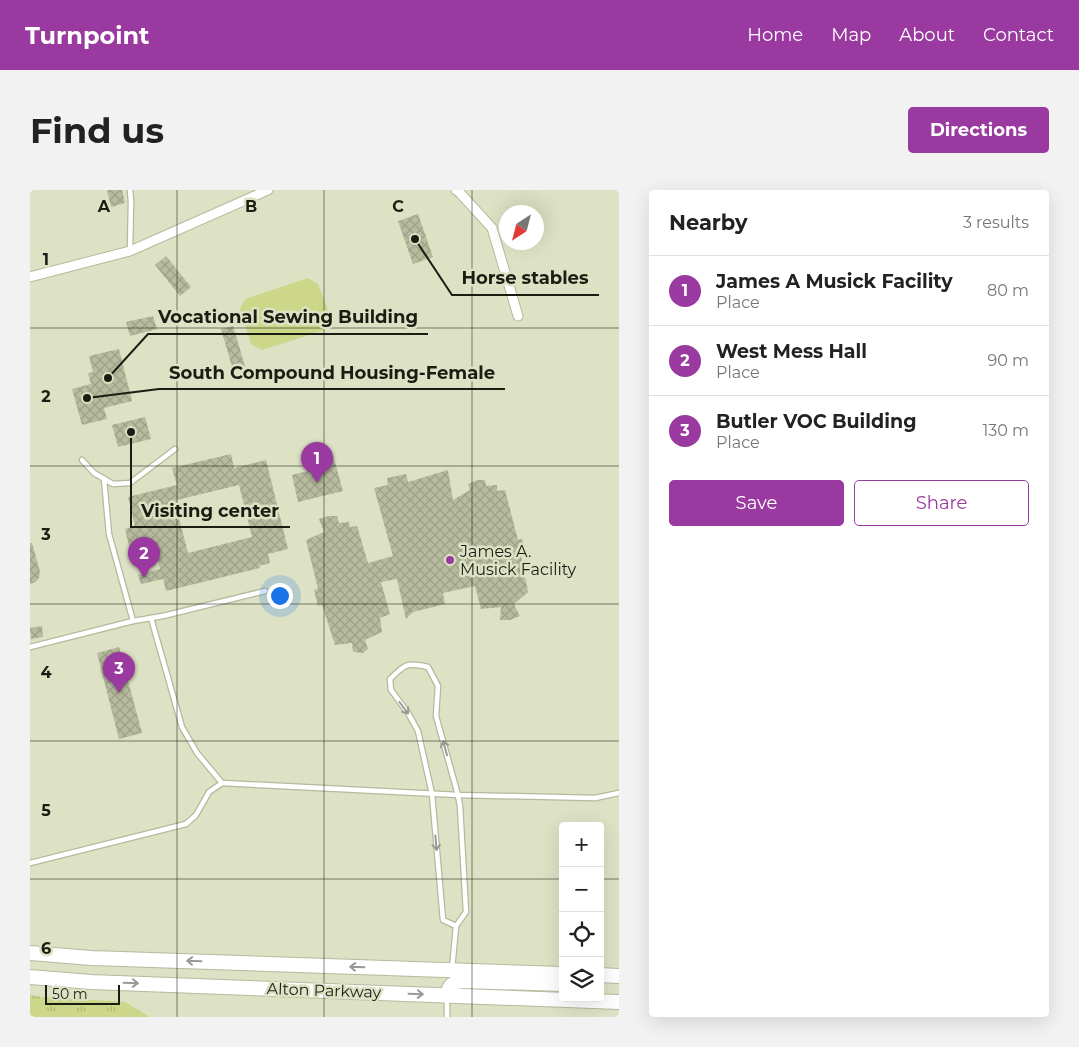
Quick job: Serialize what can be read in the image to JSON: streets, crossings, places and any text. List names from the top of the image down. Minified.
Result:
{"streets":{"main road":["Alton Parkway"]},"places":["Horse stables","Vocational Sewing Building","South Compound Housing-Female","Visiting center","James A. Musick Facility"],"scale_bar":"50 m","north":"bottom left","page":{"header":"Turnpoint","nav":["Home","Map","About","Contact"],"buttons":["Directions",["Save","Share"]],"title":"Find us","heading":["Nearby","3 results"],"list":[{"mark":"1","name":"James A Musick Facility","note":"Place","value":"80 m"},{"mark":"2","name":"West Mess Hall","note":"Place","value":"90 m"},{"mark":"3","name":"Butler VOC Building","note":"Place","value":"130 m"}],"pins":["1","2","3"],"map_buttons":["+","−"],"scale":"50 m"},"grid":{"columns":["A","B","C"],"rows":["1","2","3","4","5","6"]}}
